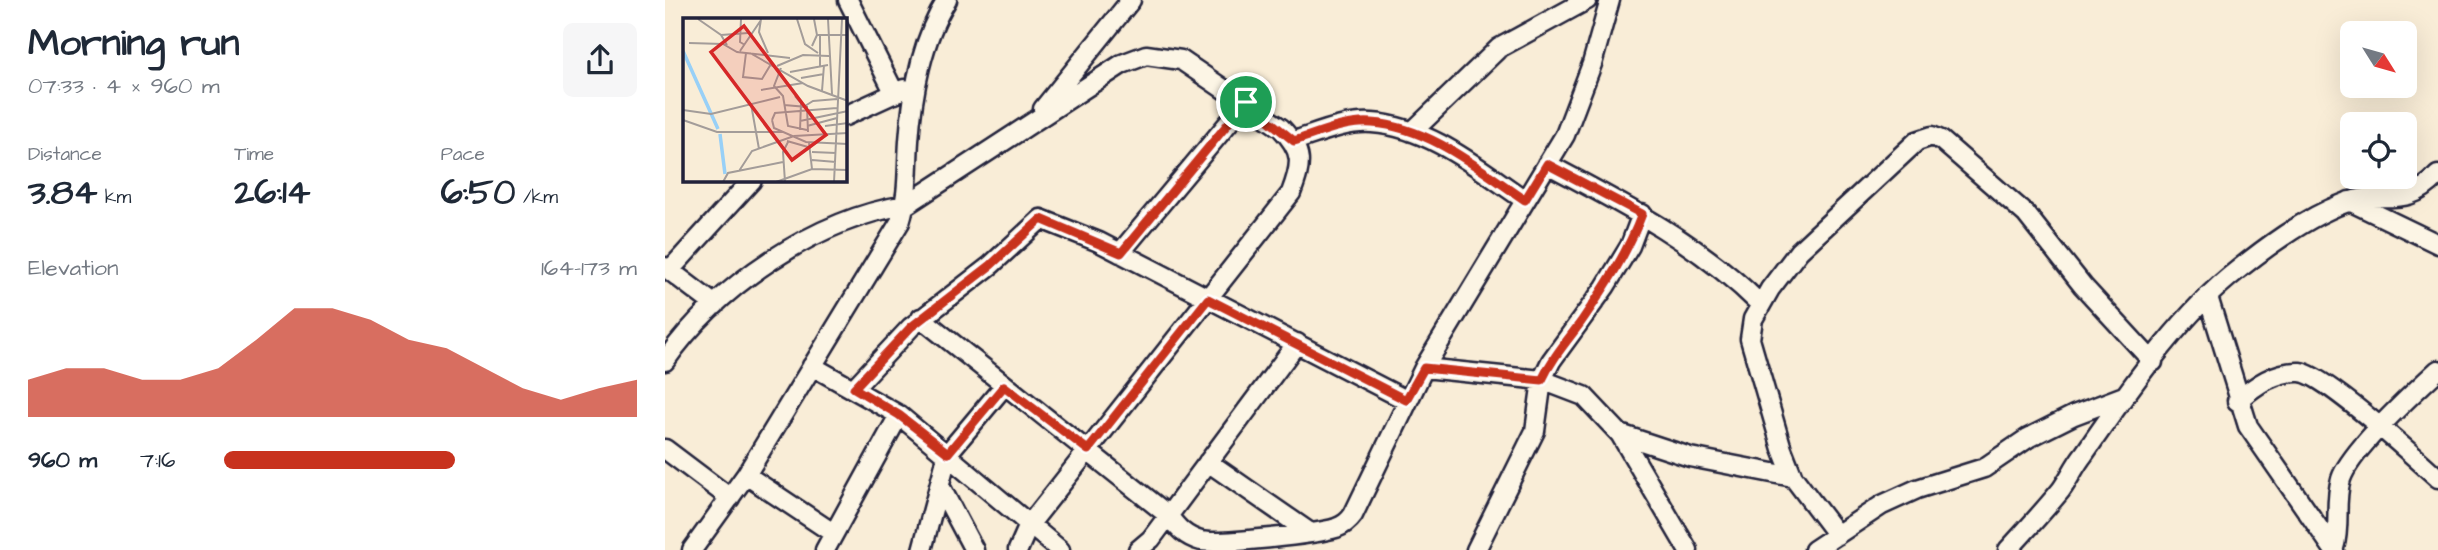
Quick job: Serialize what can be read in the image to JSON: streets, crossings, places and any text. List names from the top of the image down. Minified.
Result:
{"north":"bottom right","page":{"heading":["Morning run","07:33 · 4 × 960 m"],"stats":[["Distance","3.84 km"],["Time","26:14"],["Pace","6:50 /km"]],"chart":["Elevation","164–173 m"],"list":[{"name":"960 m","note":"7:16"}]}}
